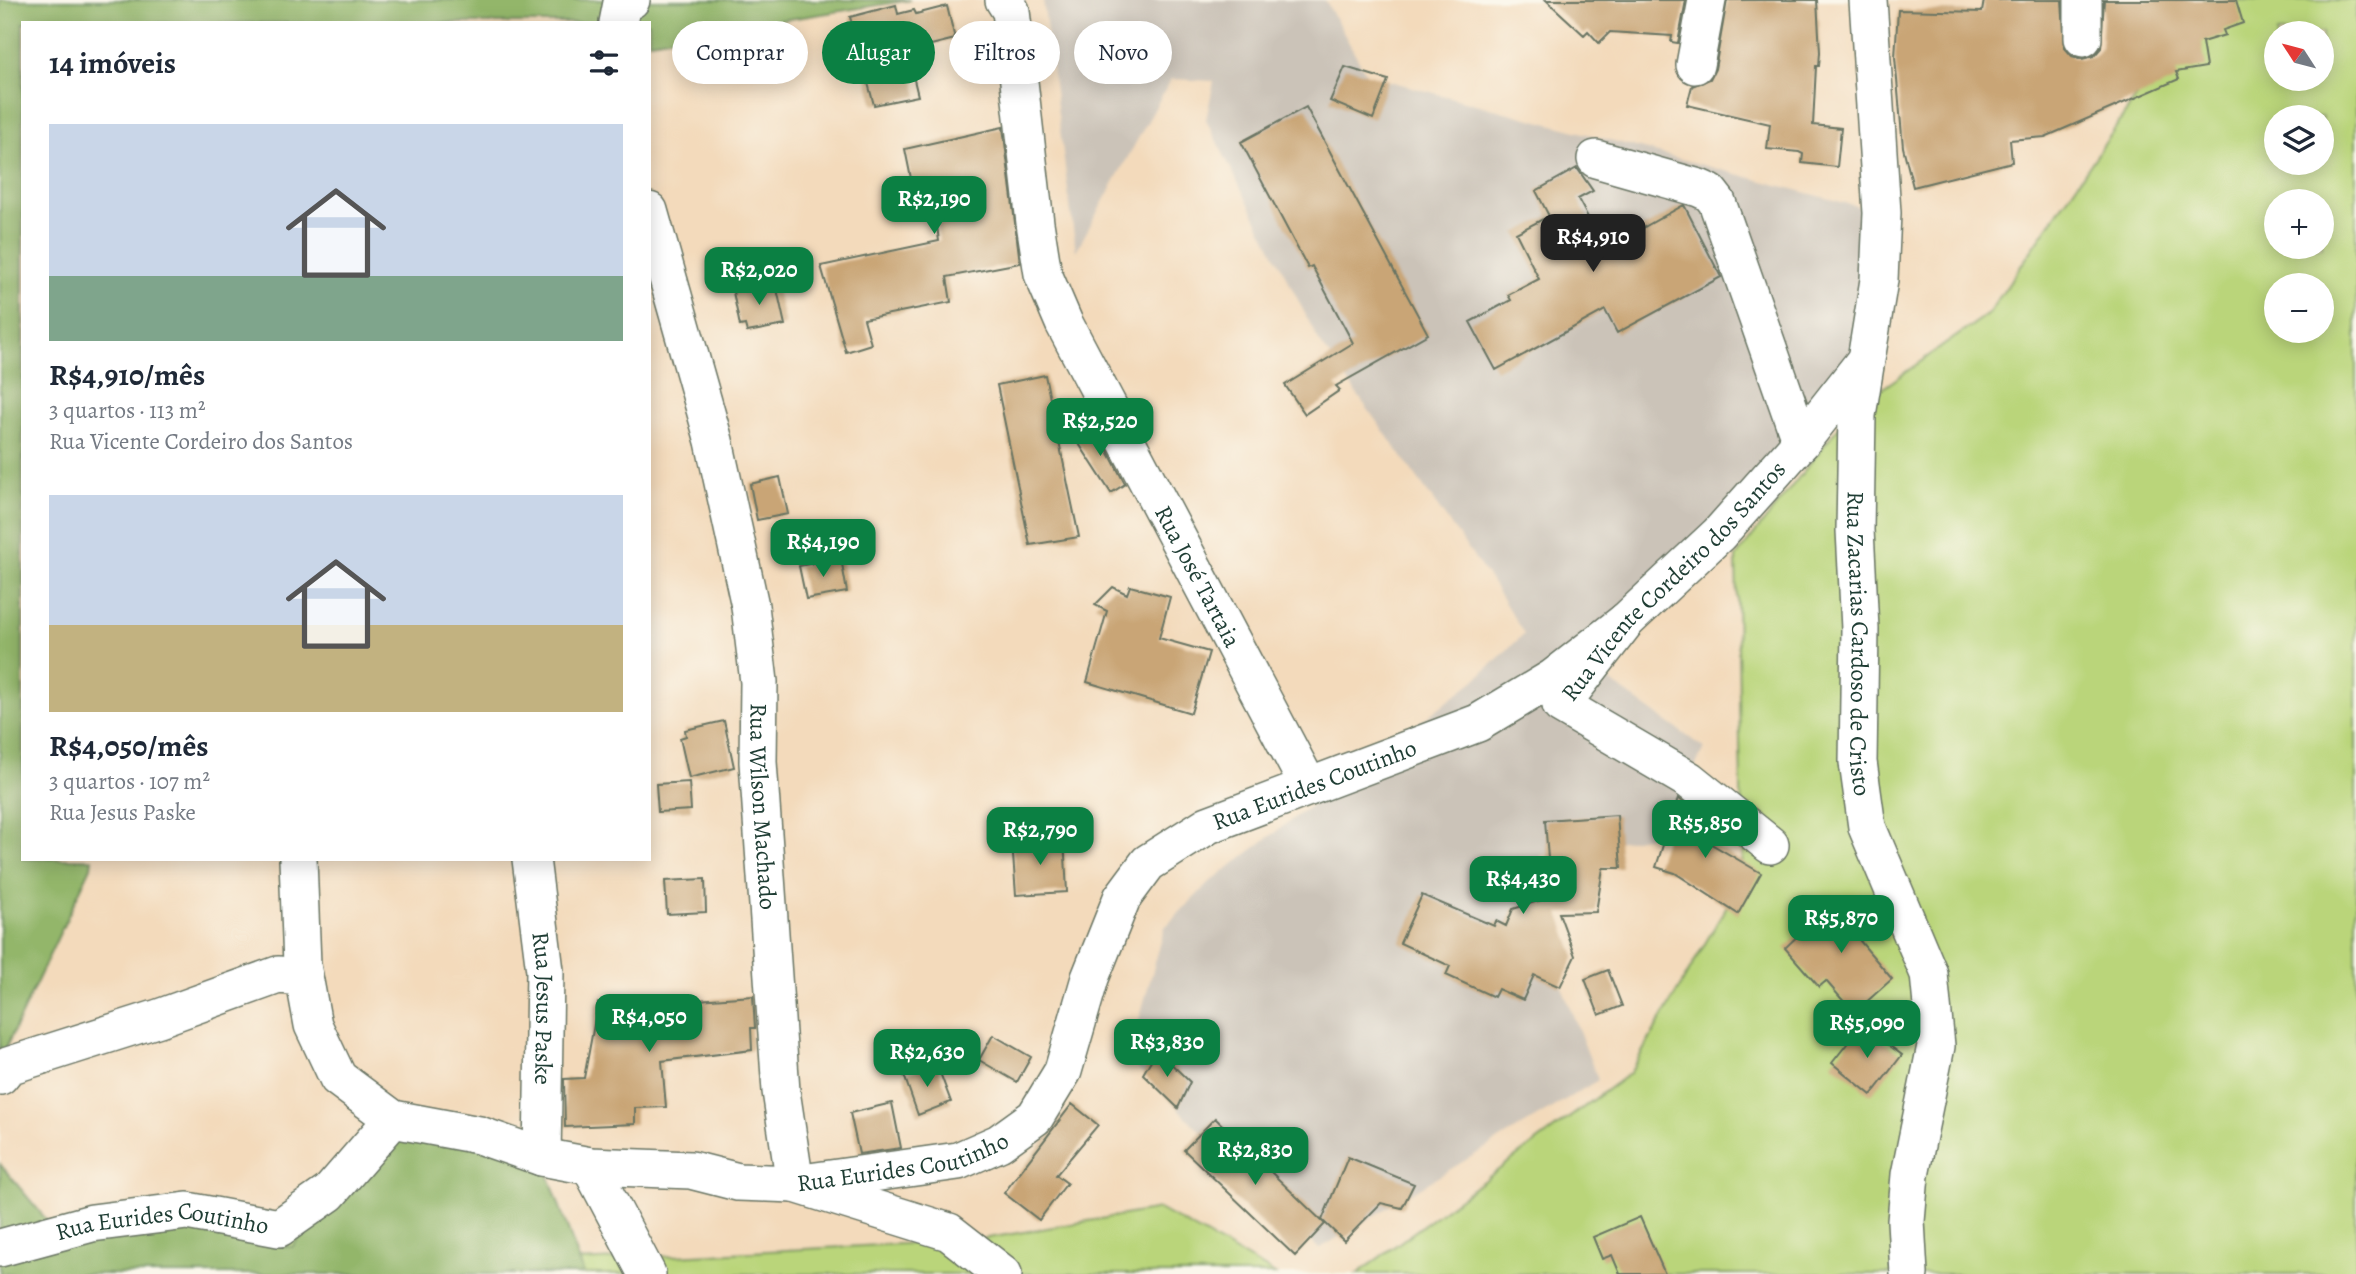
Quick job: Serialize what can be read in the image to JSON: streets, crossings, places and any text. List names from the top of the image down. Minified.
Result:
{"streets":{"street":["Rua José Tartaia","Rua Vicente Cordeiro dos Santos","Rua Zacarias Cardoso de Cristo","Rua Eurides Coutinho","Rua Wilson Machado","Rua Jesus Paske"]},"crossings":[["Rua José Tartaia","Rua Eurides Coutinho"],["Rua Vicente Cordeiro dos Santos","Rua Zacarias Cardoso de Cristo"],["Rua Vicente Cordeiro dos Santos","Rua Eurides Coutinho"],["Rua Eurides Coutinho","Rua Wilson Machado"],["Rua Eurides Coutinho","Rua Jesus Paske"]],"north":"top left","page":{"map_buttons":["+","−"],"chip":["Comprar","Alugar","Filtros","Novo"],"heading":"14 imóveis","list":[{"name":"R$4,910/mês","note":"3 quartos · 113 m² · Rua Vicente Cordeiro dos Santos"},{"name":"R$4,050/mês","note":"3 quartos · 107 m² · Rua Jesus Paske"}],"price":["R$2,190","R$4,910","R$2,020","R$2,520","R$4,190","R$5,850","R$2,790","R$4,430","R$5,870","R$4,050","R$5,090","R$3,830","R$2,630","R$2,830"]}}
